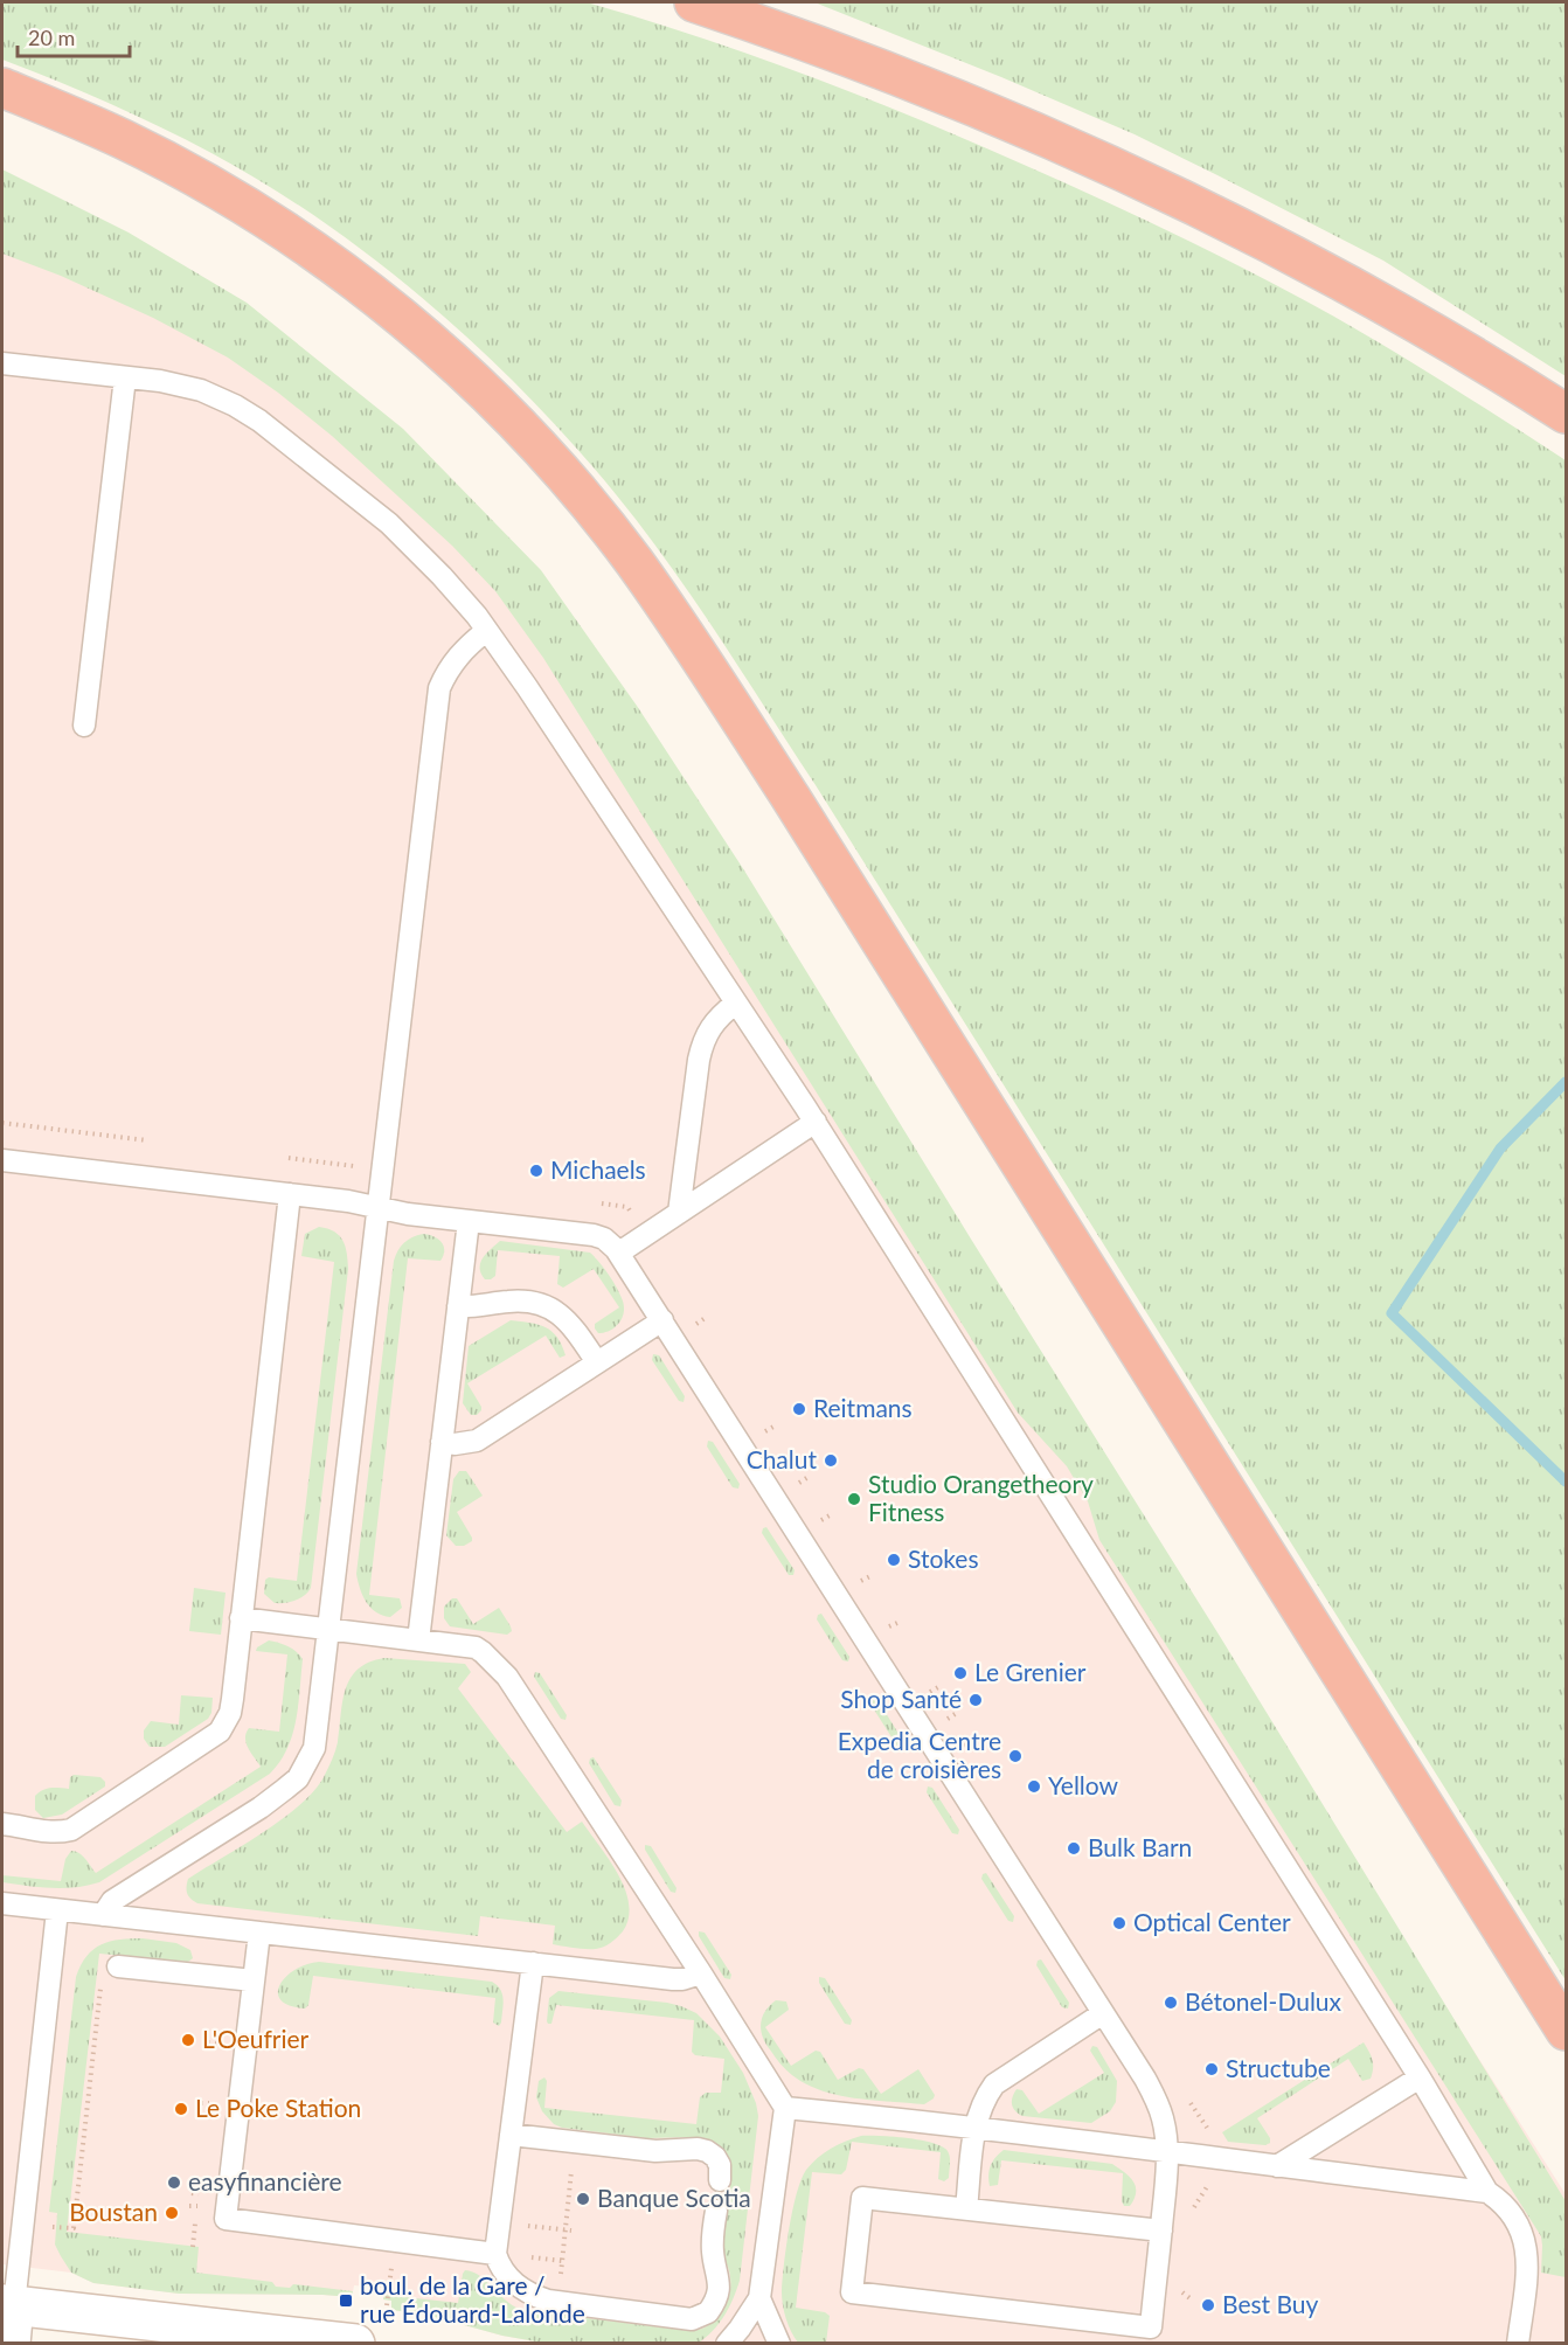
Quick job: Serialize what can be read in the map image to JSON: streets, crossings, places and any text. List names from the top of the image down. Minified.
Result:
{"places":{"other":["Michaels","Reitmans","Chalut","Studio Orangetheory Fitness","Stokes","Le Grenier","Shop Santé","Expedia Centre de croisières","Yellow","Bulk Barn","Optical Center","Bétonel-Dulux","L'Oeufrier","Structube","Le Poke Station","easyfinancière","Banque Scotia","Boustan","Best Buy"],"transit":["boul. de la Gare / rue Édouard-Lalonde"]},"scale_bar":"20 m"}
